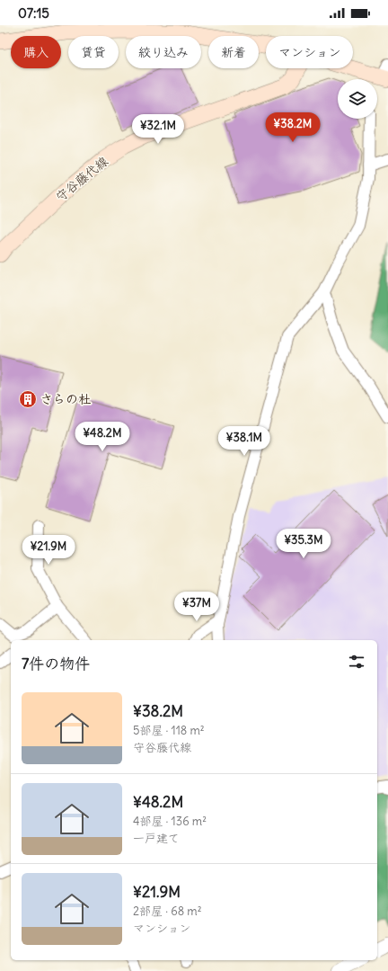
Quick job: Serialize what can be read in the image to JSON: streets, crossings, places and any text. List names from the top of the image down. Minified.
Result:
{"streets":{"main road":["守谷藤代線"]},"places":{"building":["さらの杜"]},"page":{"status":"07:15","chip":["購入","賃貸","絞り込み","新着","マンション"],"price":["¥38.2M","¥32.1M","¥48.2M","¥38.1M","¥35.3M","¥21.9M","¥37M"],"heading":"7件の物件","list":[{"name":"¥38.2M","note":"5部屋 · 118 m² · 守谷藤代線"},{"name":"¥48.2M","note":"4部屋 · 136 m² · 一戸建て"},{"name":"¥21.9M","note":"2部屋 · 68 m² · マンション"}]}}
